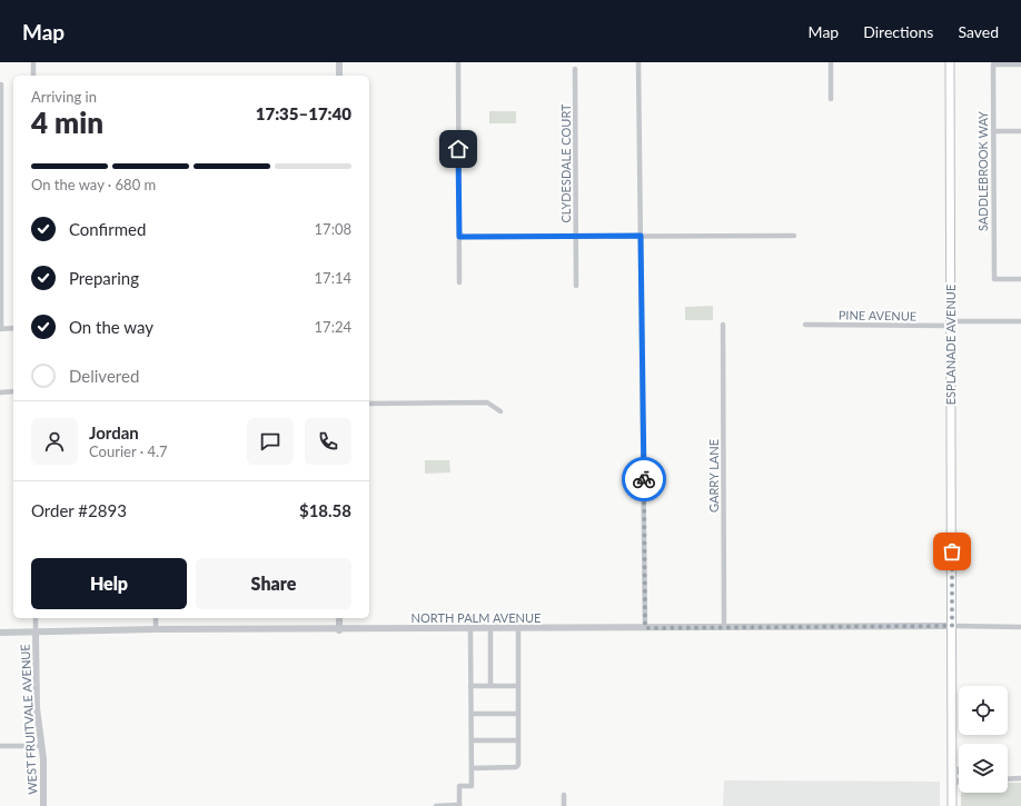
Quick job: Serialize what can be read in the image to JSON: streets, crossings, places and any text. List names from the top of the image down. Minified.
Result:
{"streets":{"main road":["ESPLANADE AVENUE"],"street":["CLYDESDALE COURT","SADDLEBROOK WAY","PINE AVENUE","GARRY LANE","NORTH PALM AVENUE","WEST FRUITVALE AVENUE"]},"crossings":[["PINE AVENUE","ESPLANADE AVENUE"],["ESPLANADE AVENUE","NORTH PALM AVENUE"],["GARRY LANE","NORTH PALM AVENUE"],["NORTH PALM AVENUE","WEST FRUITVALE AVENUE"]],"page":{"header":"Map","nav":["Map","Directions","Saved"],"heading":["4 min","Arriving in","17:35–17:40"],"panel":["Jordan","Courier · 4.7","Order #2893","$18.58"],"bar":"On the way · 680 m","list":[["Confirmed","17:08"],["Preparing","17:14"],["On the way","17:24"],"Delivered"],"buttons":["Help","Share"]}}
